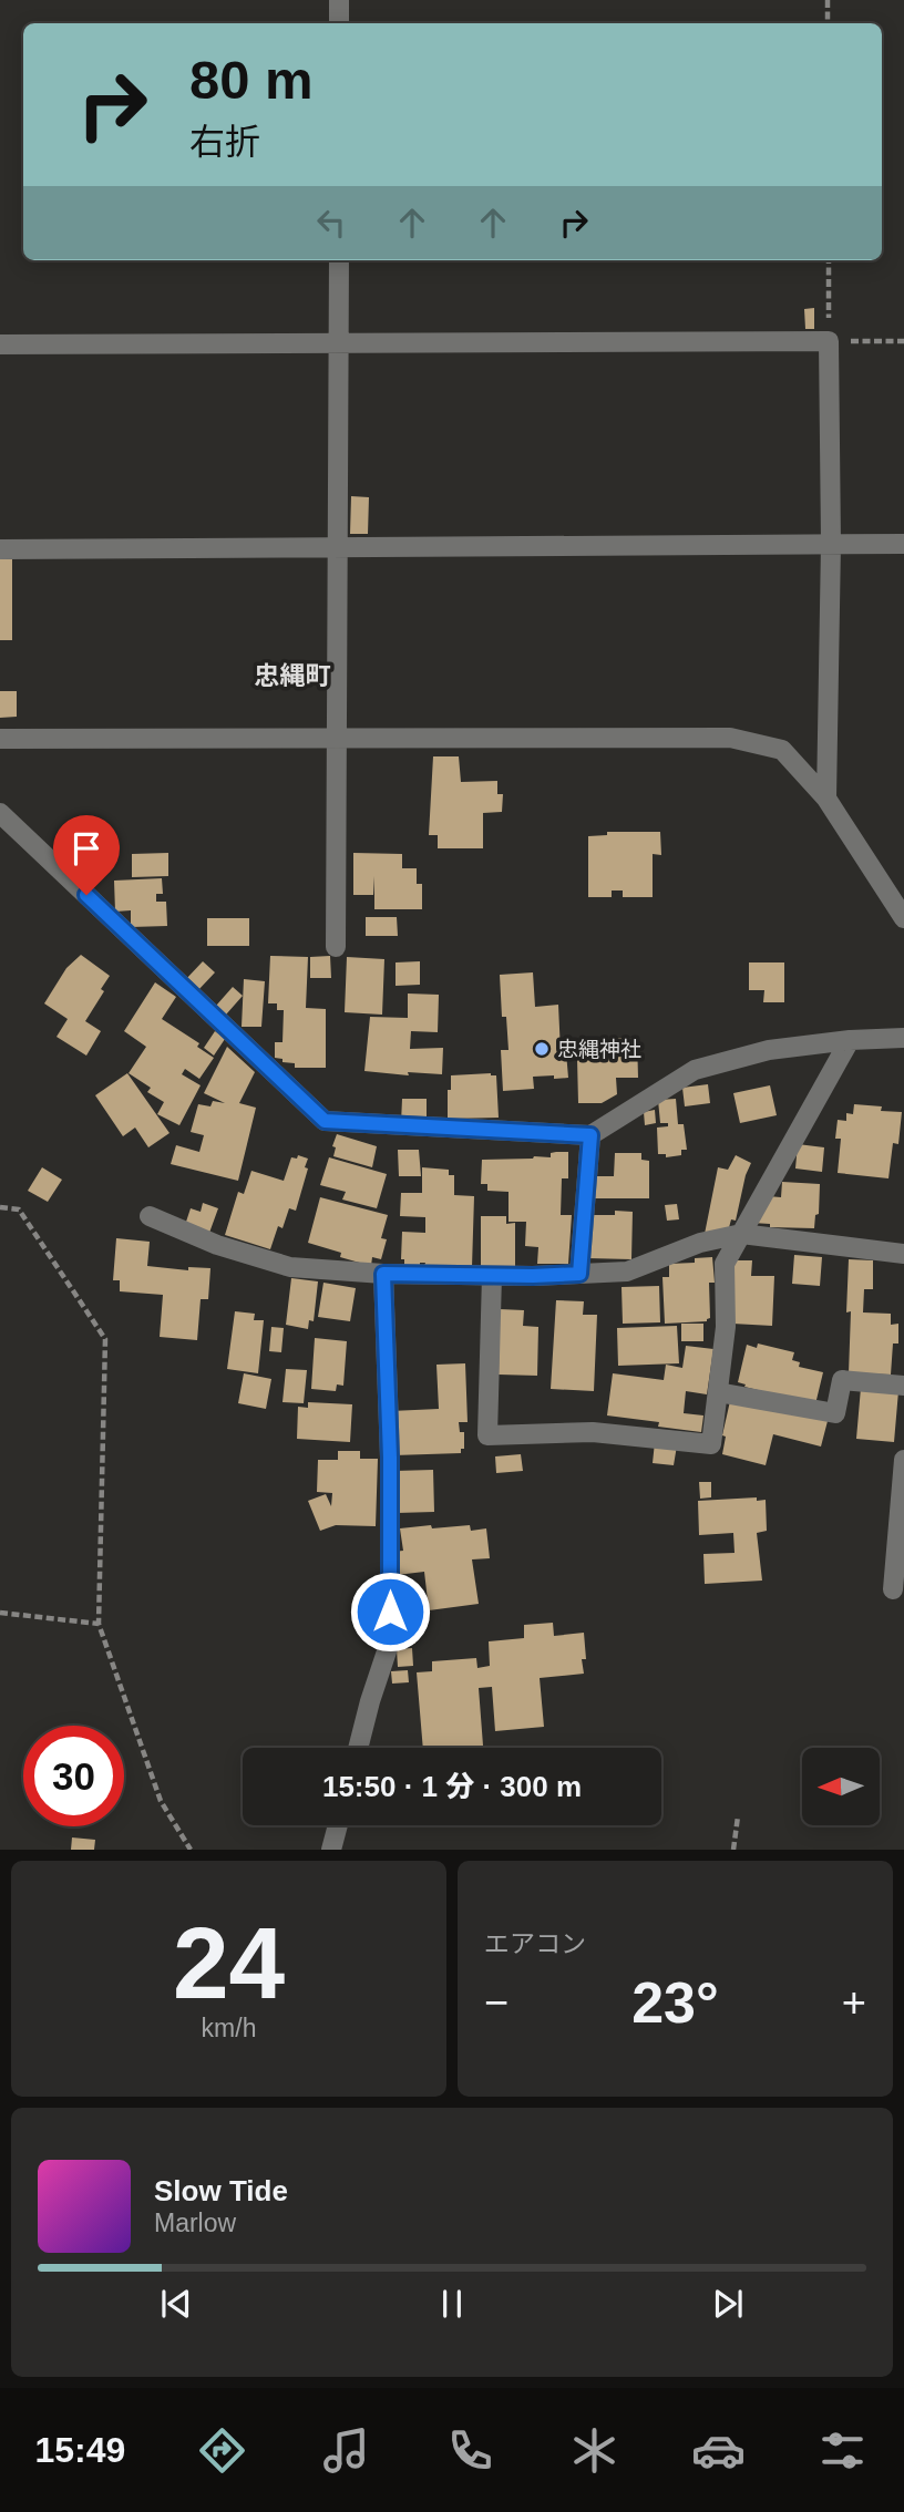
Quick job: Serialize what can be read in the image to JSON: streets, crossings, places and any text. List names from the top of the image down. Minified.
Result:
{"districts":["忠縄町"],"places":["忠縄神社"],"north":"left","page":{"turn":["80 m","右折"],"limit":"30","trip":"15:50 · 1 分 · 300 m","tile":[["24","km/h"],"エアコン"],"heat":["−","23°","+"],"song":["Slow Tide","Marlow"],"tabs":"15:49"}}
